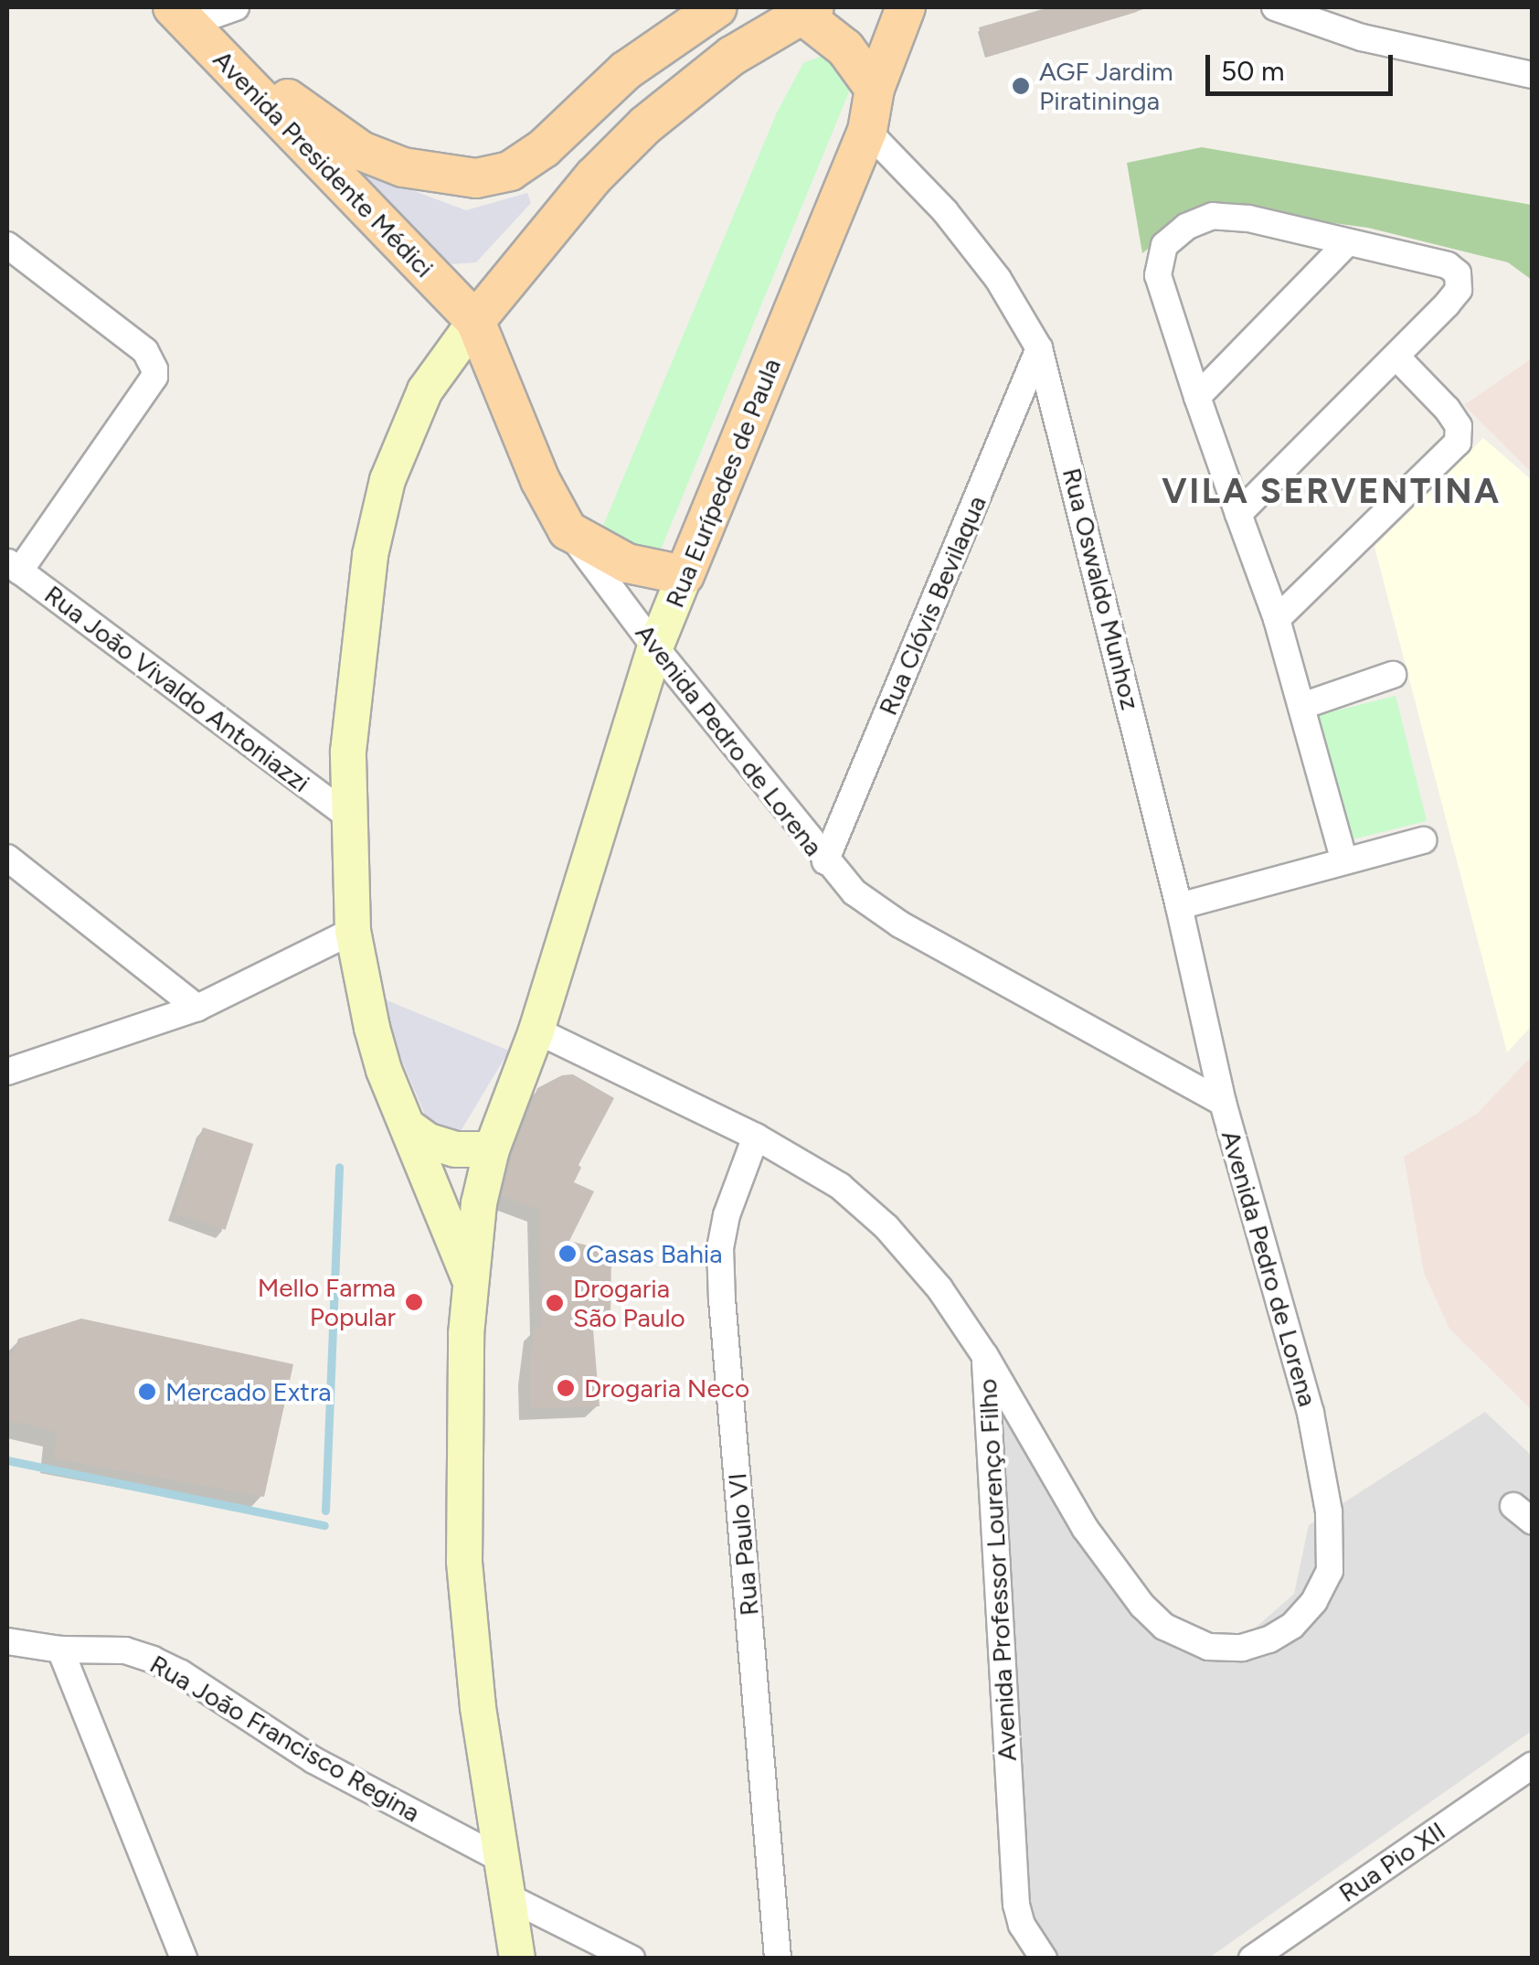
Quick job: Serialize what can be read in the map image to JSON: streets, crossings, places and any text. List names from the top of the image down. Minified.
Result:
{"streets":{"main road":["Avenida Presidente Médici","Rua Eurípedes de Paula","Avenida Pedro de Lorena"],"street":["Rua Oswaldo Munhoz","Rua Clóvis Bevilaqua","Rua João Vivaldo Antoniazzi","Rua Paulo VI","Avenida Professor Lourenço Filho","Rua João Francisco Regina","Rua Pio XII"]},"crossings":[["Avenida Presidente Médici","Avenida Pedro de Lorena"],["Rua Eurípedes de Paula","Rua Oswaldo Munhoz"],["Rua Eurípedes de Paula","Avenida Pedro de Lorena"],["Rua Eurípedes de Paula","Avenida Professor Lourenço Filho"],["Rua Eurípedes de Paula","Rua João Francisco Regina"],["Rua Oswaldo Munhoz","Rua Clóvis Bevilaqua"],["Rua Oswaldo Munhoz","Avenida Pedro de Lorena"],["Rua Clóvis Bevilaqua","Avenida Pedro de Lorena"],["Avenida Pedro de Lorena","Avenida Professor Lourenço Filho"],["Rua Paulo VI","Avenida Professor Lourenço Filho"]],"districts":["VILA SERVENTINA"],"places":["AGF Jardim Piratininga","Casas Bahia","Mello Farma Popular","Drogaria São Paulo","Drogaria Neco","Mercado Extra"],"scale_bar":"50 m"}
